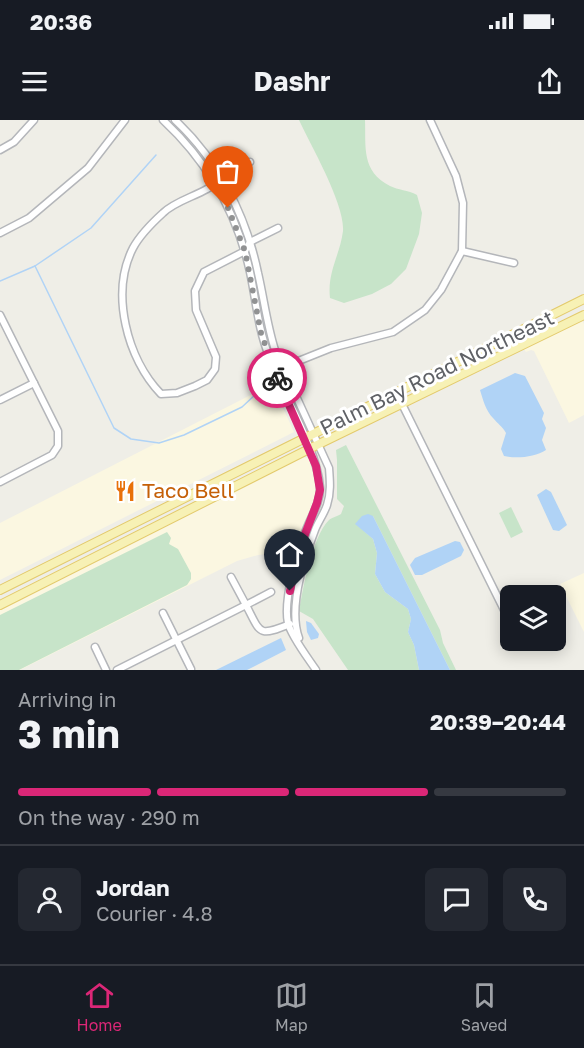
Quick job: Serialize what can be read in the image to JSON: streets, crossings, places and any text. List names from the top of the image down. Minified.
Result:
{"streets":{"main road":["Palm Bay Road Northeast"]},"places":{"restaurant":["Taco Bell"]},"page":{"status":"20:36","header":"Dashr","heading":["3 min","Arriving in","20:39–20:44"],"panel":["Jordan","Courier · 4.8"],"bar":"On the way · 290 m","tabs":["Home","Map","Saved"]}}
